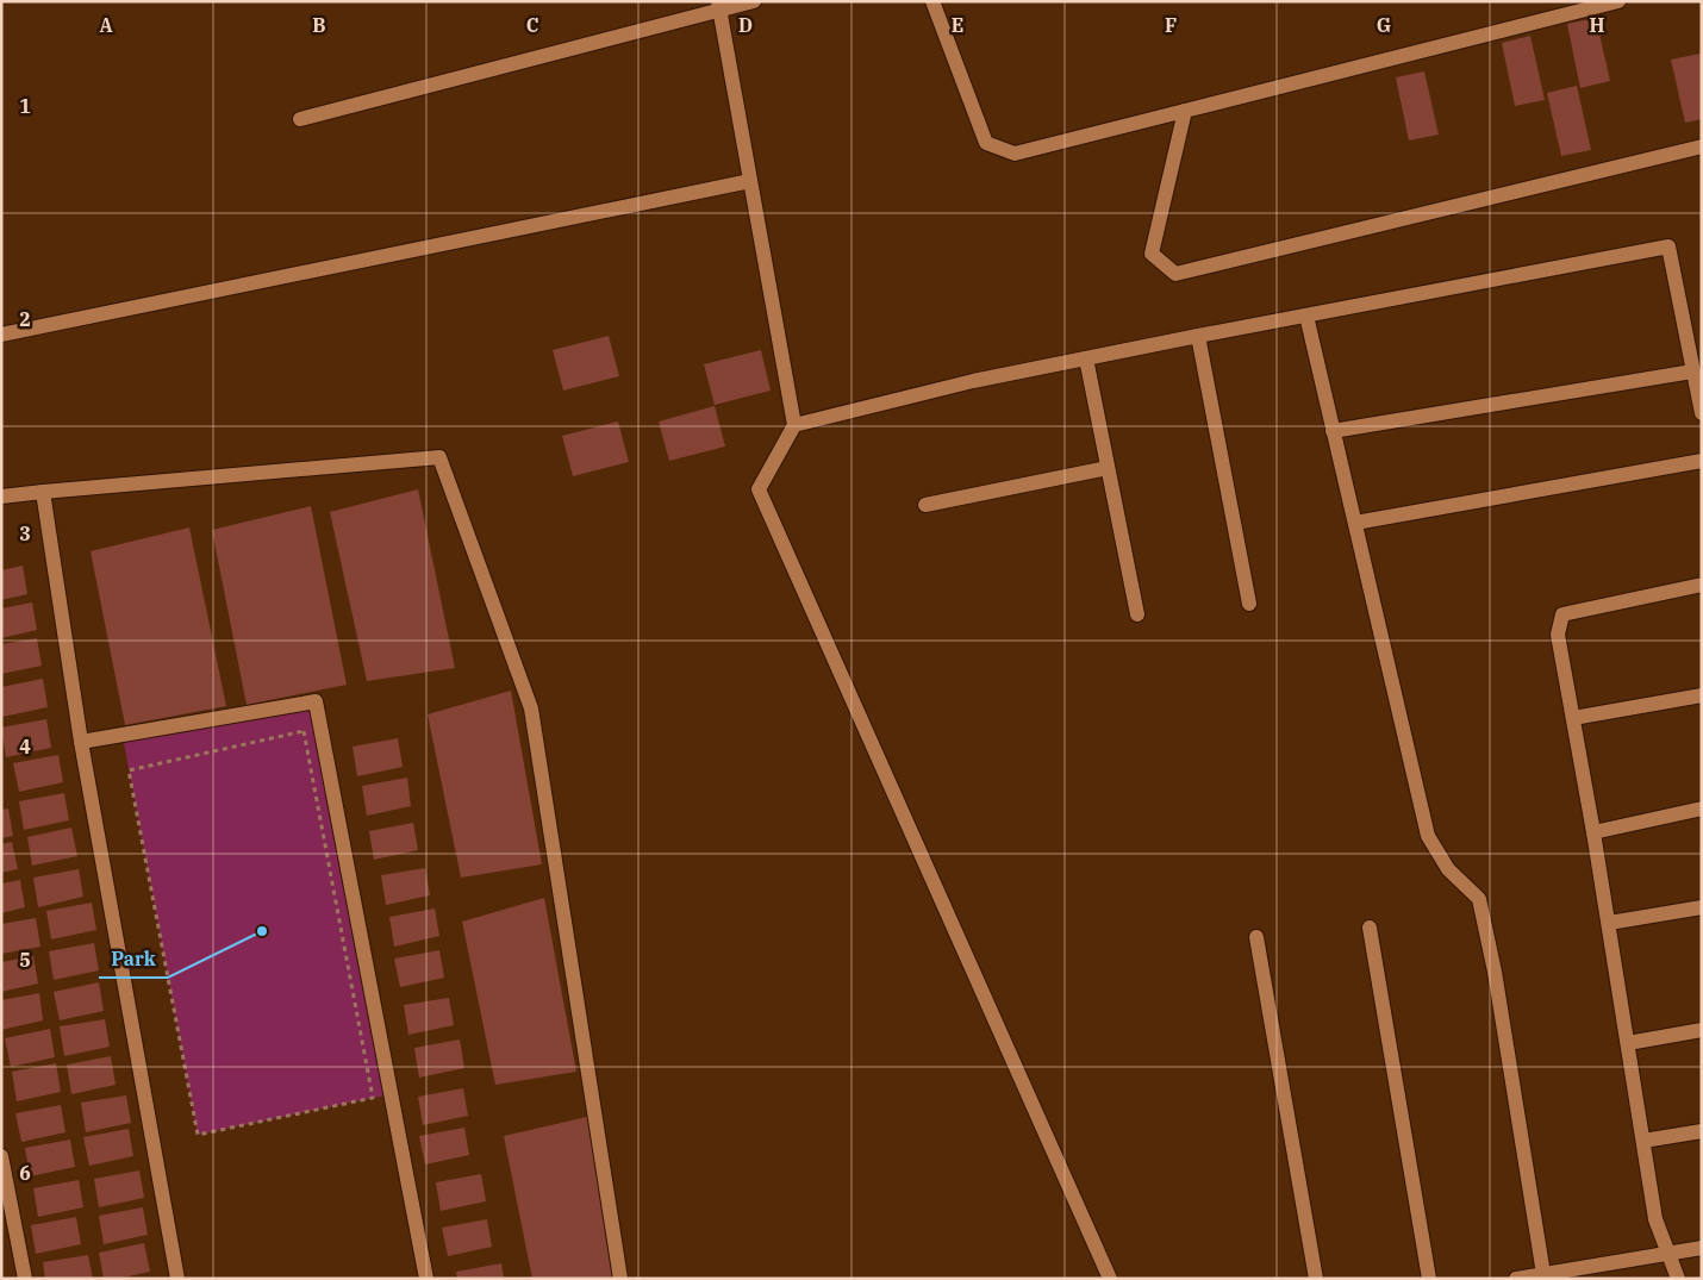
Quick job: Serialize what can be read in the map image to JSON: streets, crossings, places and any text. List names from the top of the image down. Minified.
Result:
{"places":["Park"],"grid":{"columns":["A","B","C","D","E","F","G","H"],"rows":["1","2","3","4","5","6"]}}
